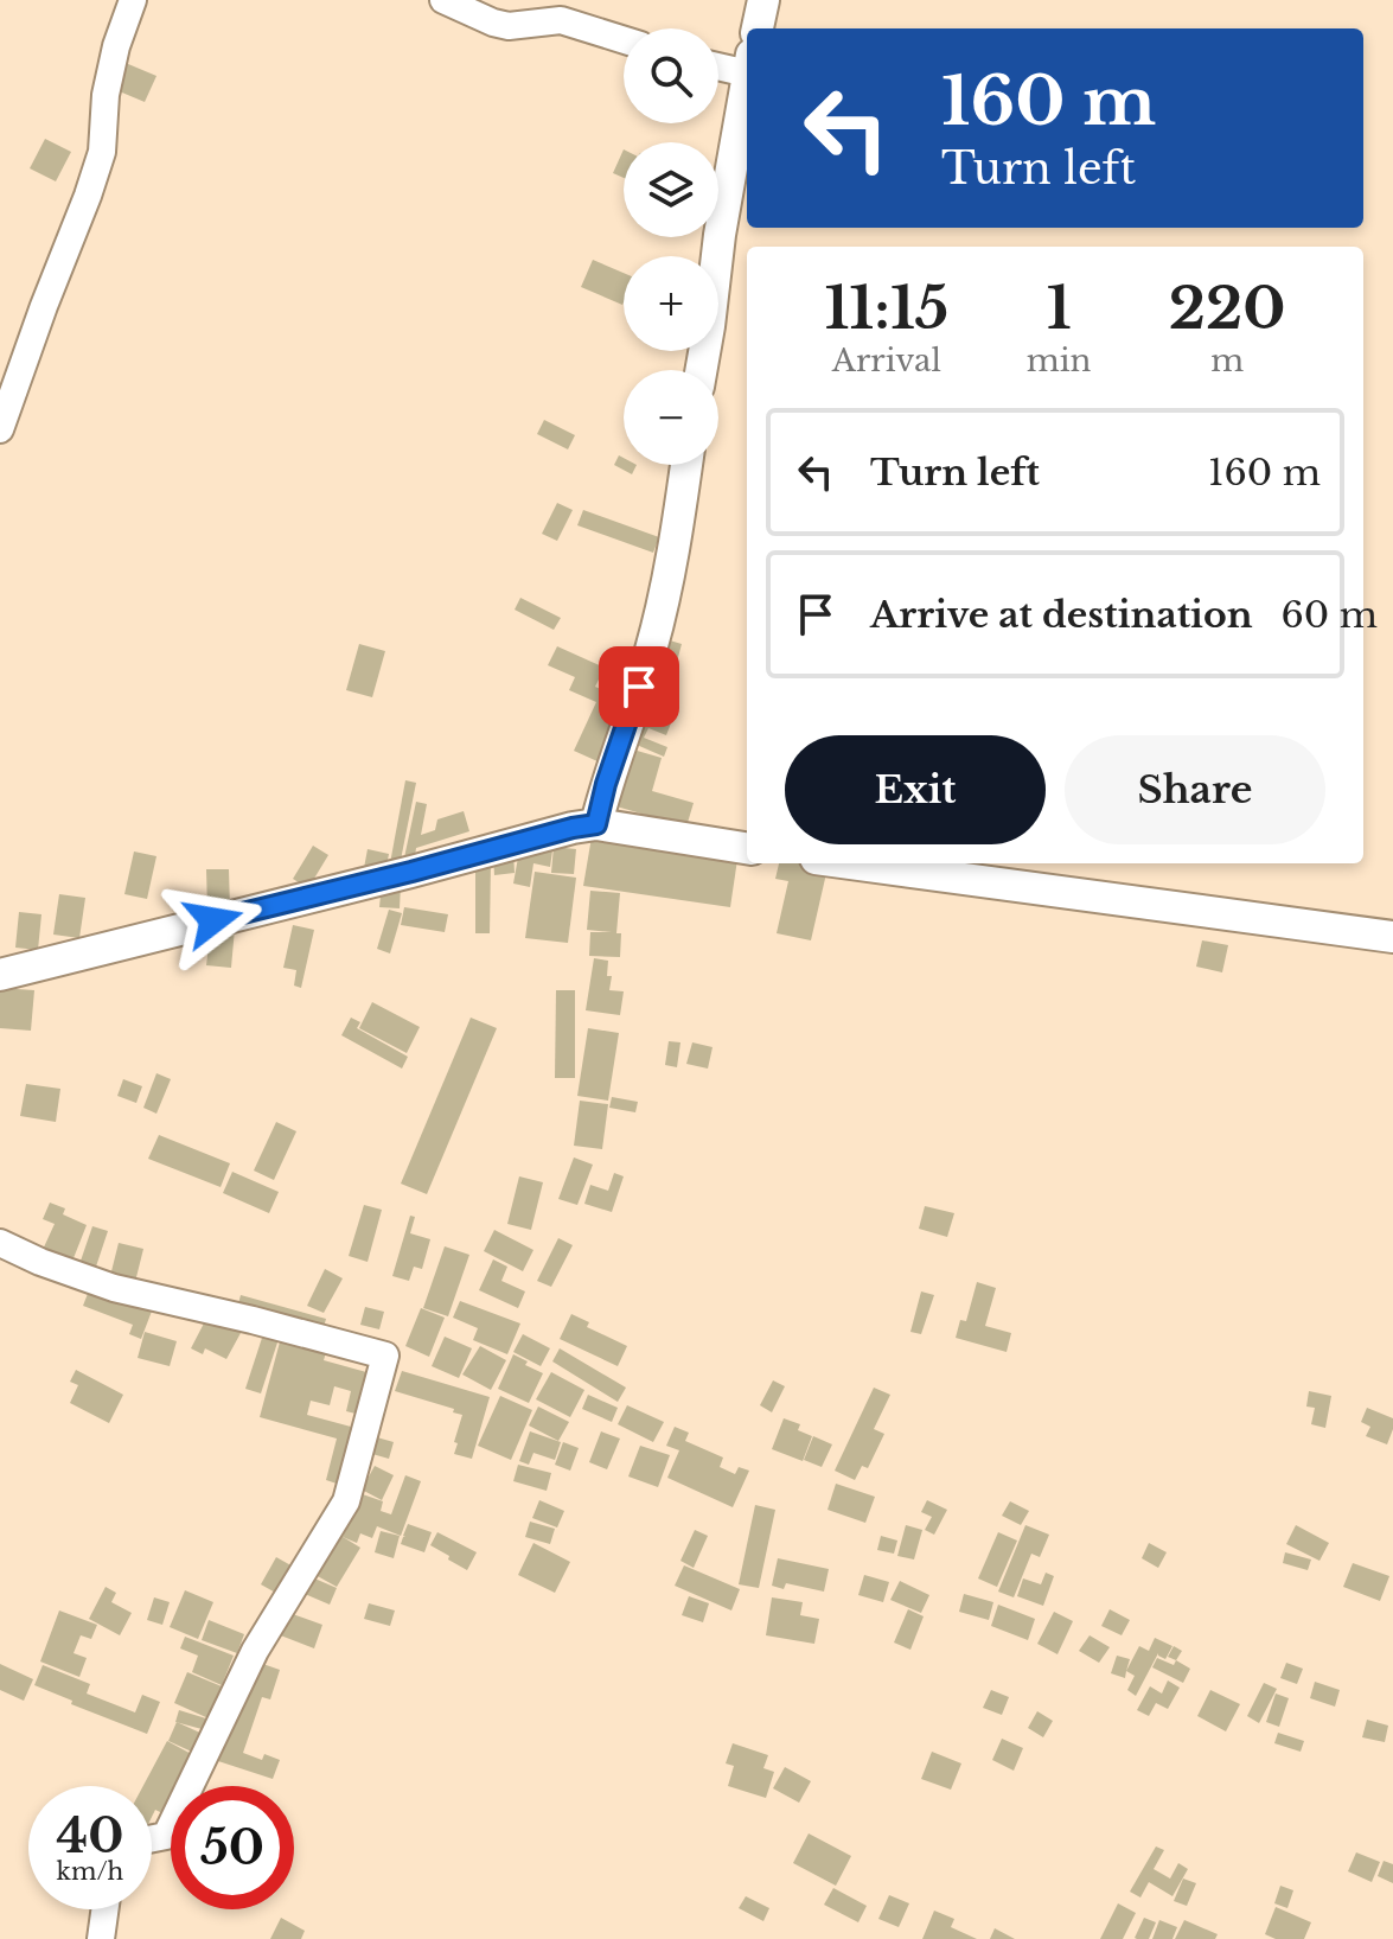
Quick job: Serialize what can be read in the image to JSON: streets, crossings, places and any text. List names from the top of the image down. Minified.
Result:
{"page":{"map_buttons":["+","−"],"turn":["160 m","Turn left"],"eta":["11:15","Arrival","1","min","220","m"],"list":[{"name":"Turn left","value":"160 m"},{"name":"Arrive at destination","value":"60 m"}],"buttons":["Exit","Share"],"speed":"40 km/h","limit":"50"}}
